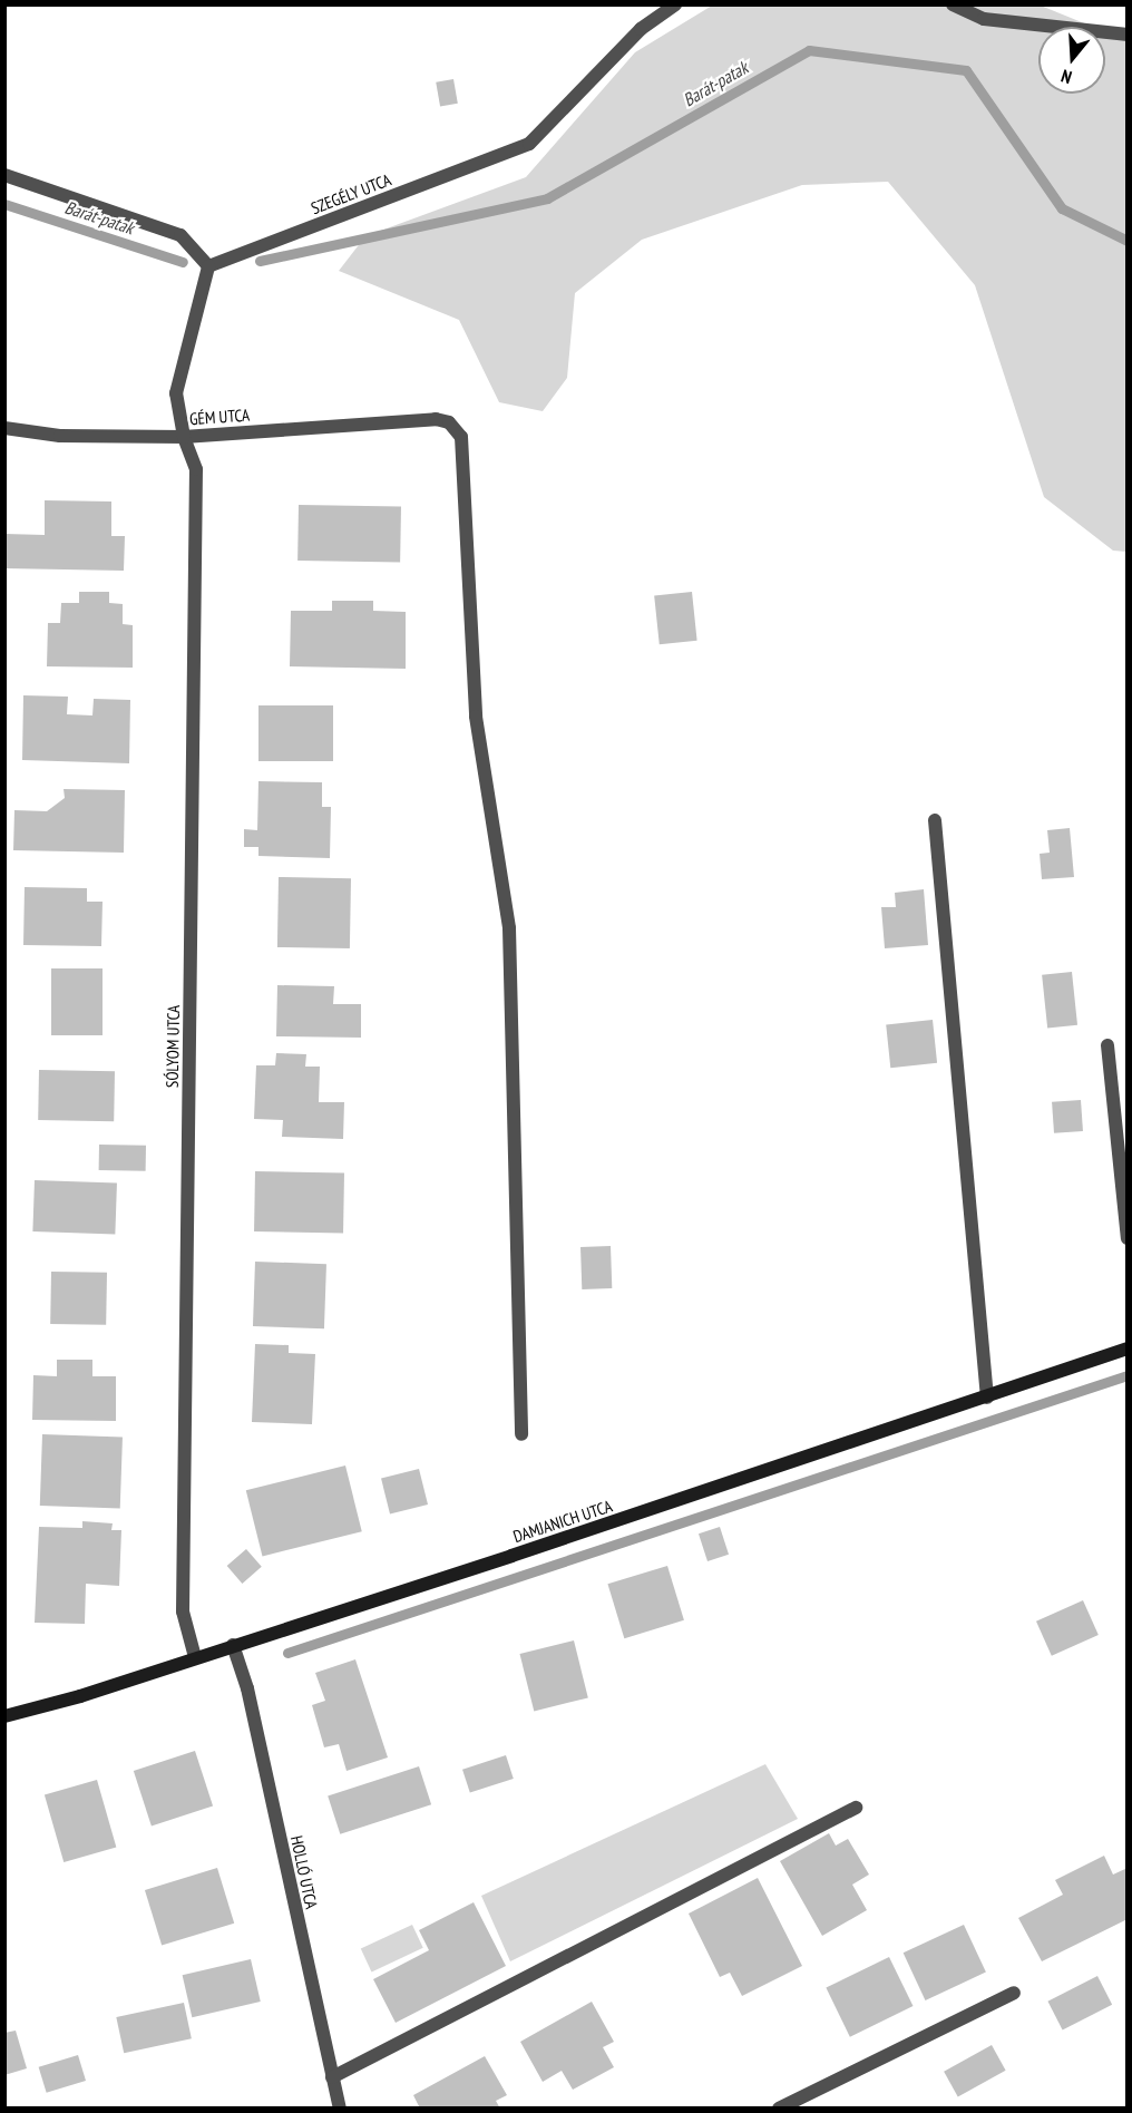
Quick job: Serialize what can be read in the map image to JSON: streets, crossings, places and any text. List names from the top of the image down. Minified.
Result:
{"streets":{"main road":["DAMJANICH UTCA"],"street":["SZEGÉLY UTCA","GÉM UTCA","SÓLYOM UTCA","HOLLÓ UTCA"]},"crossings":[["SZEGÉLY UTCA","SÓLYOM UTCA"],["GÉM UTCA","SÓLYOM UTCA"],["SÓLYOM UTCA","DAMJANICH UTCA"],["DAMJANICH UTCA","HOLLÓ UTCA"]],"water":["Barát-patak"],"north":"bottom"}
